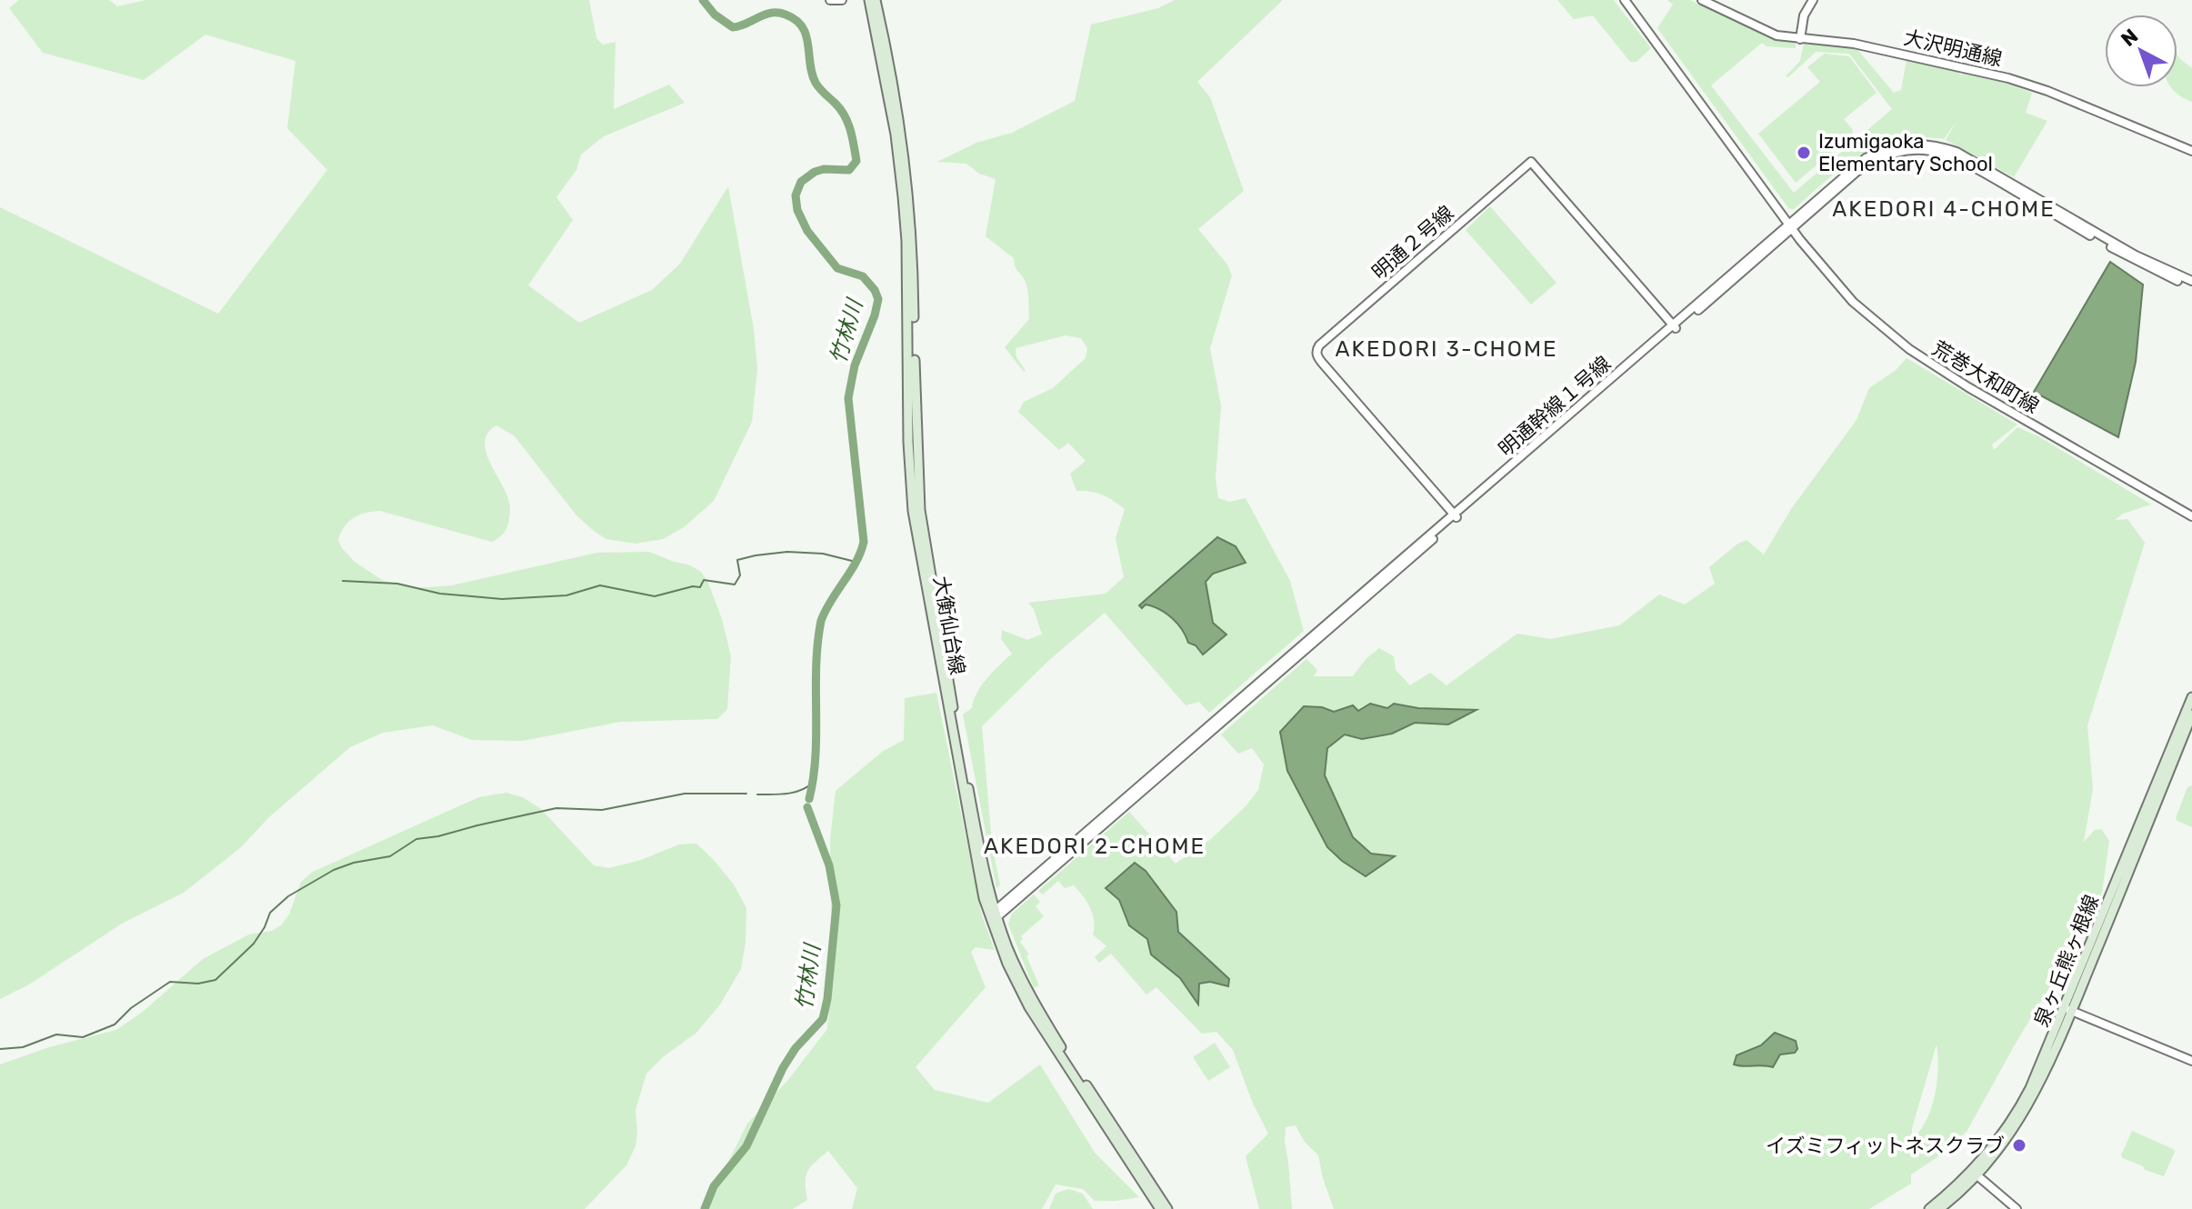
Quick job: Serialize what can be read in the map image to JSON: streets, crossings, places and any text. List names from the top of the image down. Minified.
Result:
{"streets":{"main road":["大衡仙台線","泉ヶ丘熊ヶ根線"],"street":["大沢明通線","明通２号線","荒巻大和町線","明通幹線１号線"]},"crossings":[["明通２号線","明通幹線１号線"],["荒巻大和町線","明通幹線１号線"],["明通幹線１号線","大衡仙台線"]],"districts":["AKEDORI 4-CHOME","AKEDORI 3-CHOME","AKEDORI 2-CHOME"],"water":["竹林川"],"places":["Izumigaoka Elementary School","イズミフィットネスクラブ"],"north":"top left"}
